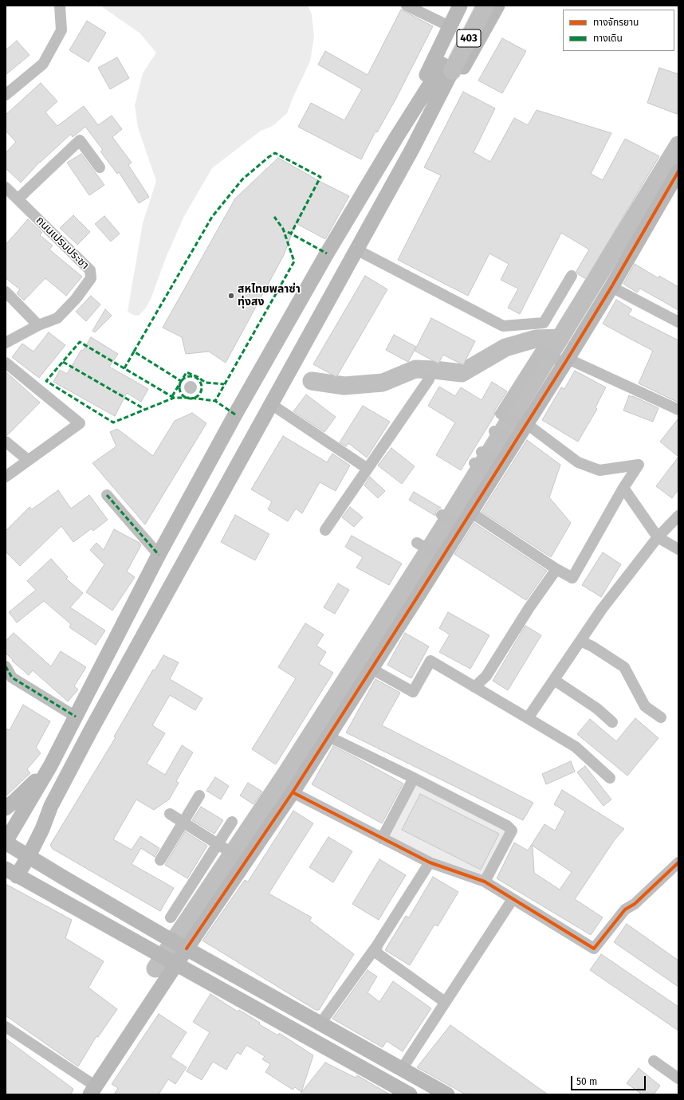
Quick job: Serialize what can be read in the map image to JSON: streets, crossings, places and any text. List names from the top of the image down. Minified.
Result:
{"streets":{"highway":["403"],"street":["ถนนเปรมประชา"]},"places":["สหไทยพลาซ่า ทุ่งสง"],"legend":["ทางจักรยาน","ทางเดิน"],"scale_bar":"50 m"}
